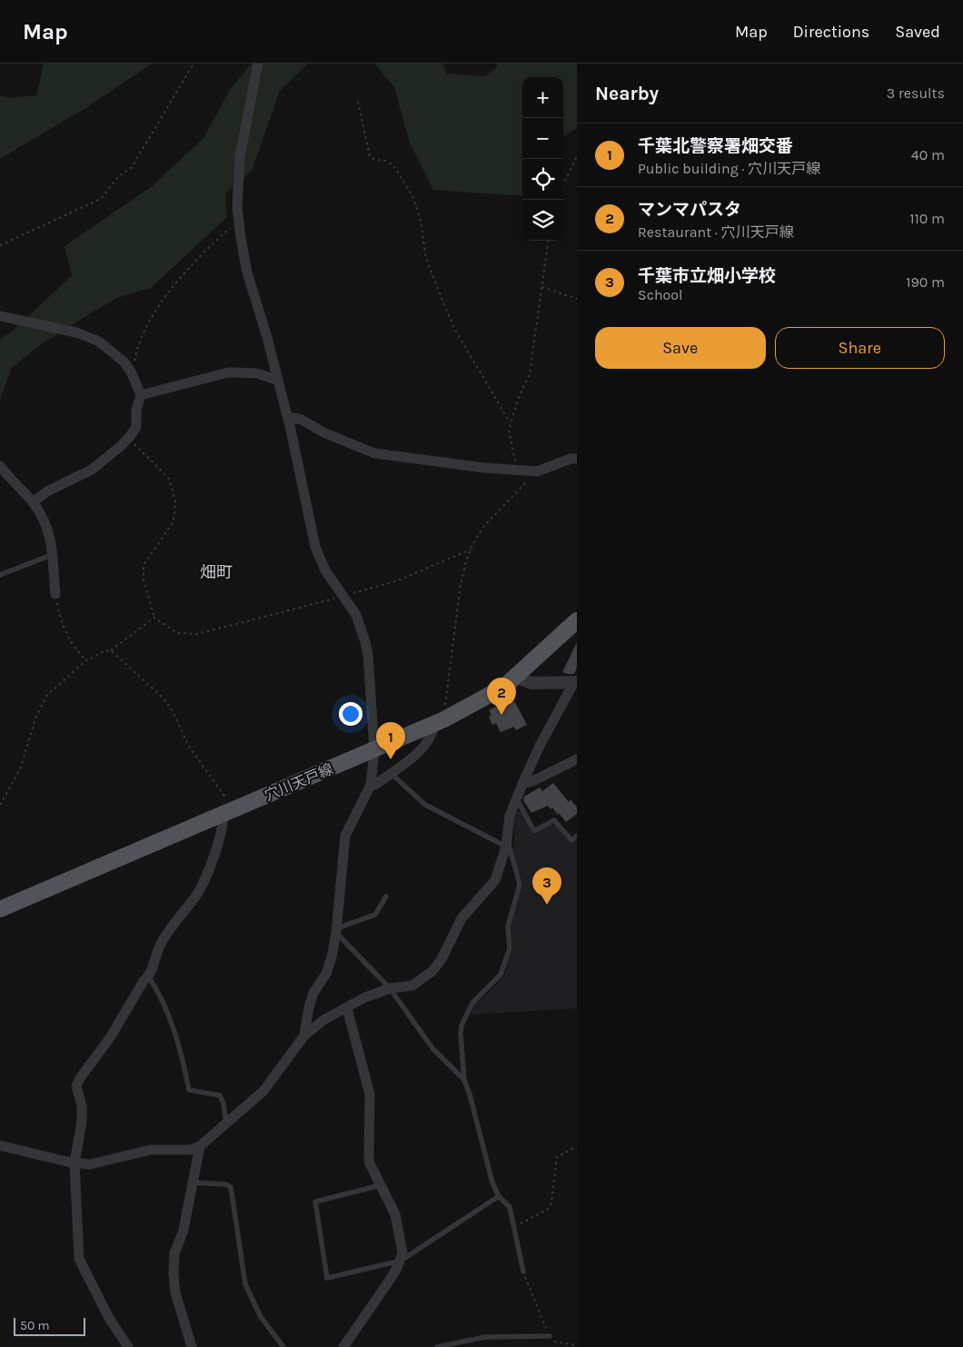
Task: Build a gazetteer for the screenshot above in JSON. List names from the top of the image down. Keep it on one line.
{"streets":{"main road":["穴川天戸線"]},"districts":["畑町"],"scale_bar":"50 m","page":{"header":"Map","nav":["Map","Directions","Saved"],"heading":["Nearby","3 results"],"map_buttons":["+","−"],"list":[{"mark":"1","name":"千葉北警察署畑交番","note":"Public building · 穴川天戸線","value":"40 m"},{"mark":"2","name":"マンマパスタ","note":"Restaurant · 穴川天戸線","value":"110 m"},{"mark":"3","name":"千葉市立畑小学校","note":"School","value":"190 m"}],"buttons":["Save","Share"],"pins":["2","1","3"],"scale":"50 m"}}
